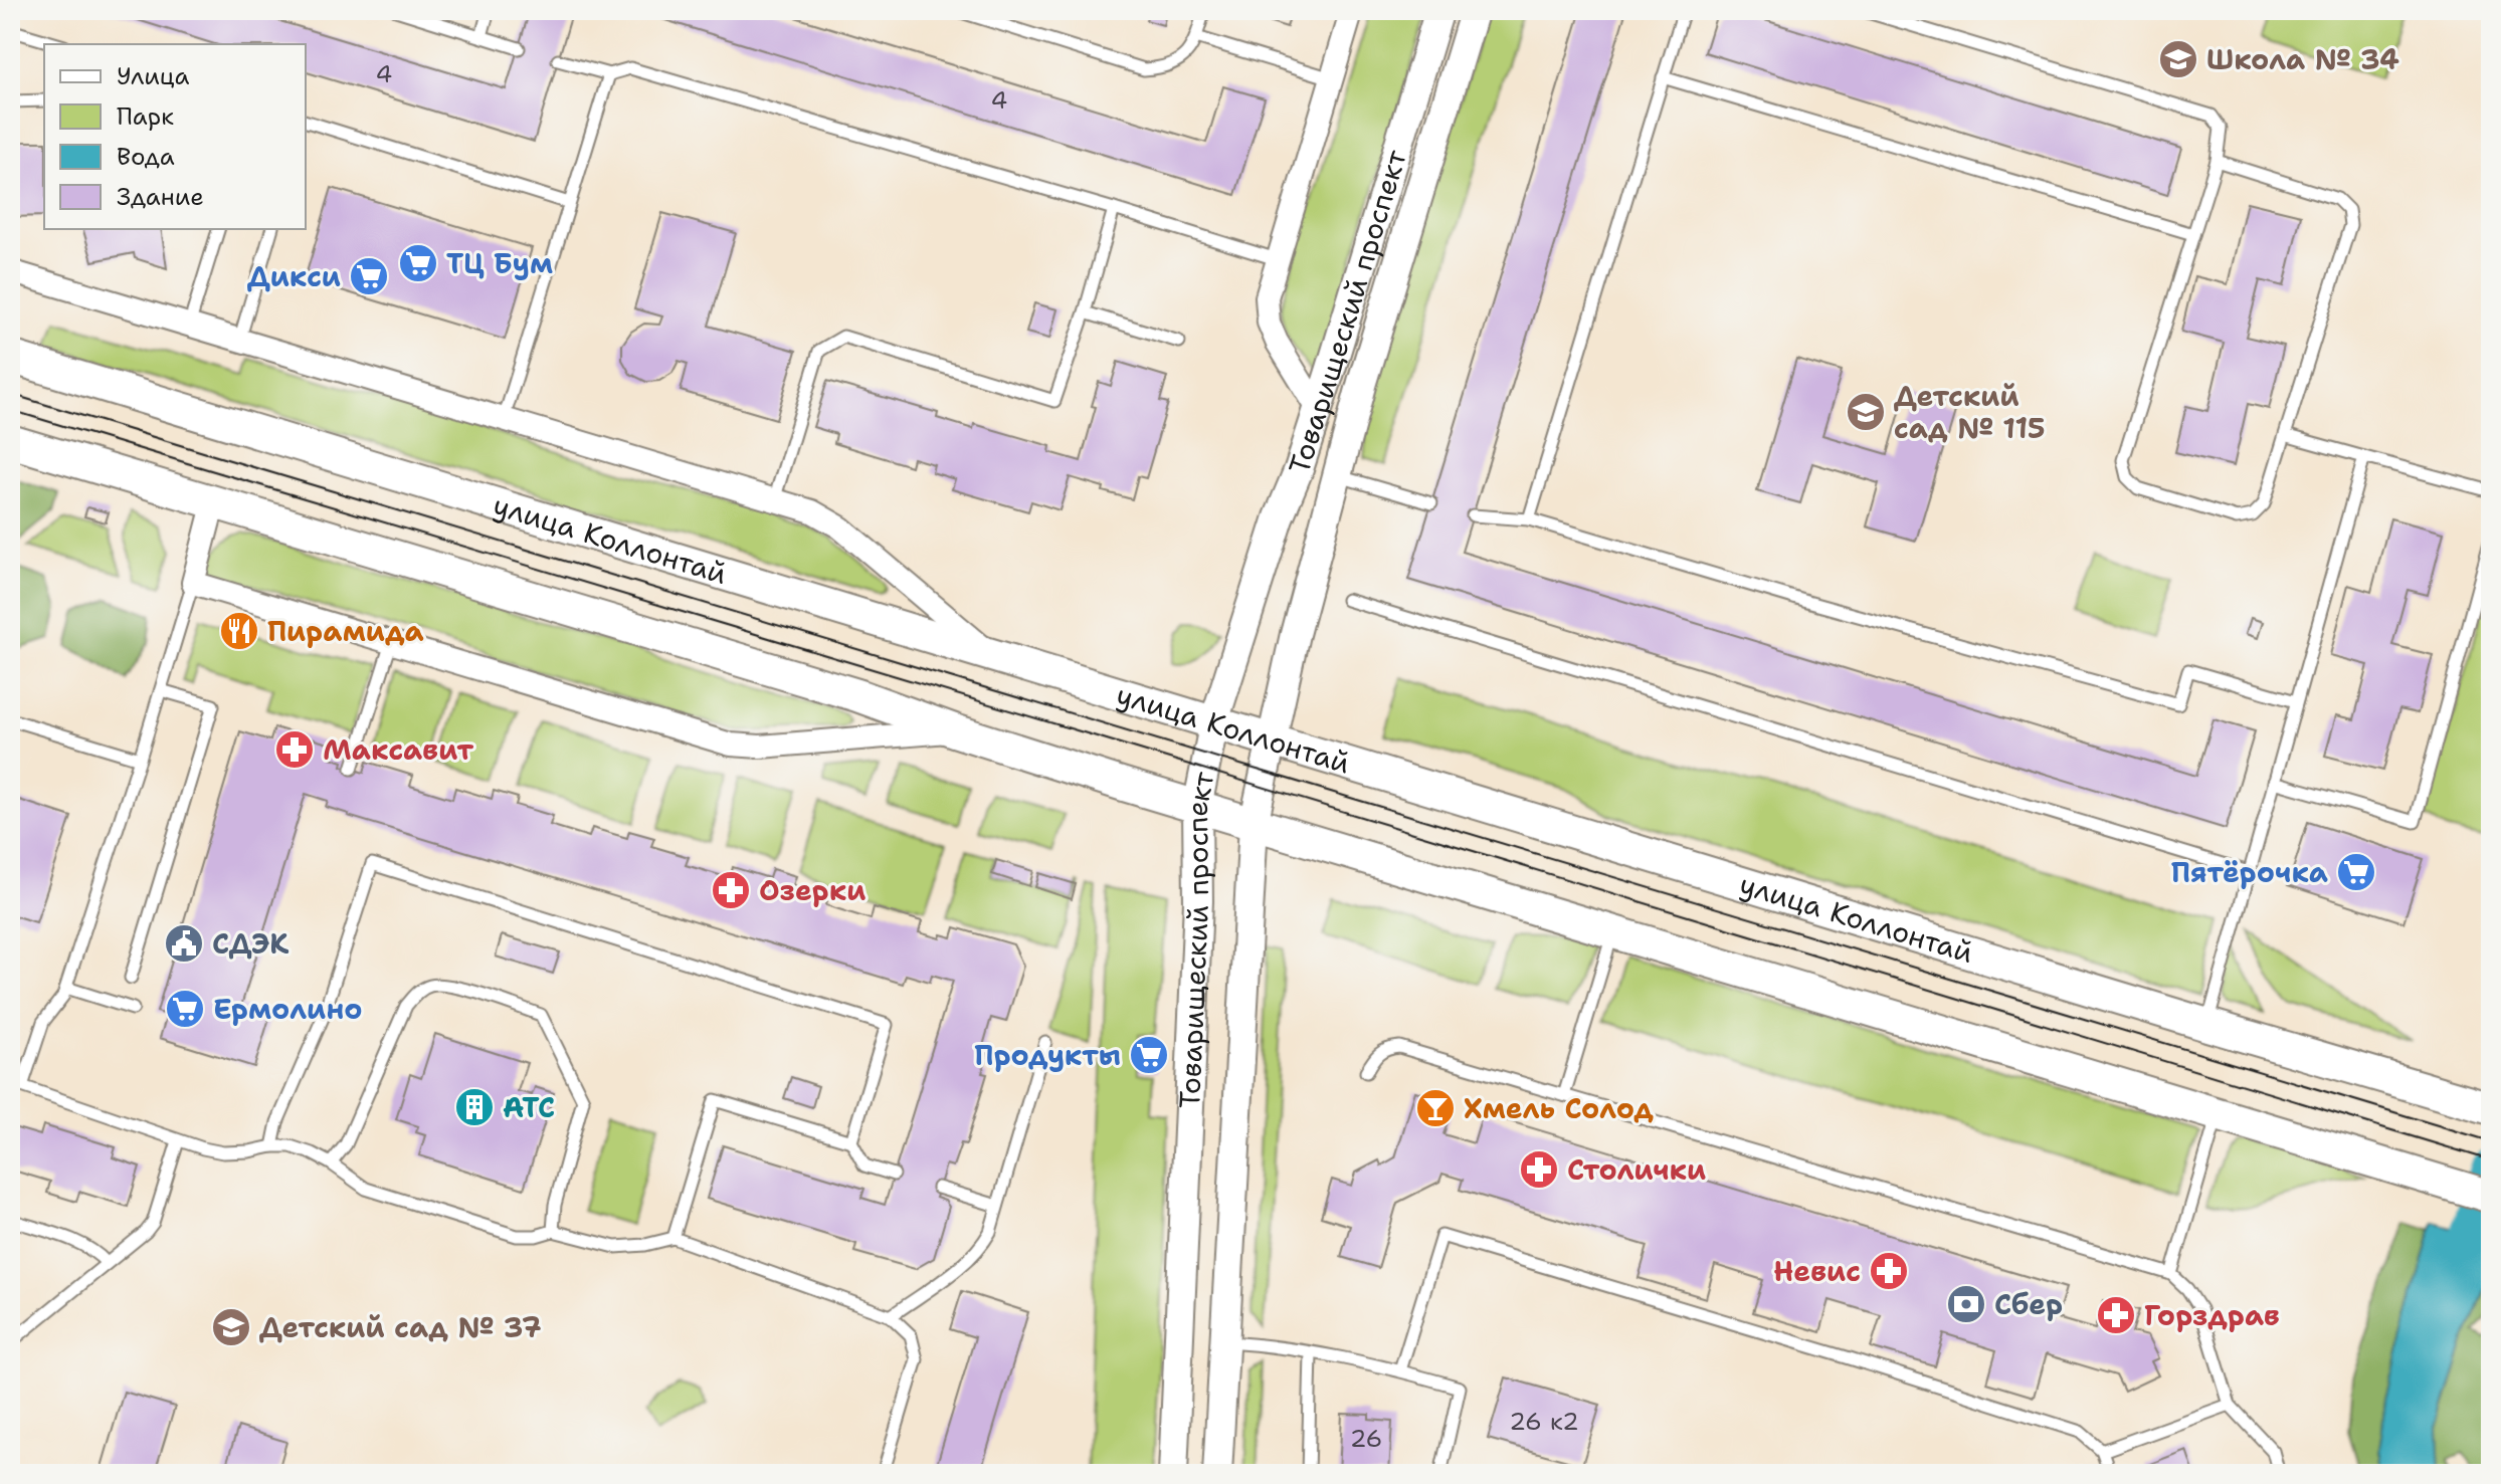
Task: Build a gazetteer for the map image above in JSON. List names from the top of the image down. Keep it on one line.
{"streets":{"main road":["улица Коллонтай"],"street":["Товарищеский проспект"]},"crossings":[["Товарищеский проспект","улица Коллонтай"]],"places":{"school or university":["Школа № 34","Детский сад № 115","Детский сад № 37"],"supermarket":["ТЦ Бум","Дикси","Пятёрочка","Ермолино","Продукты"],"restaurant":["Пирамида"],"pharmacy":["Максавит","Озерки","Столички","Невис","Горздрав"],"public building":["СДЭК"],"building":["АТС"],"bar":["Хмель Солод"],"bank":["Сбер"]},"house_numbers":["4","4","26 к2","26"],"legend":["Улица","Парк","Вода","Здание"]}
